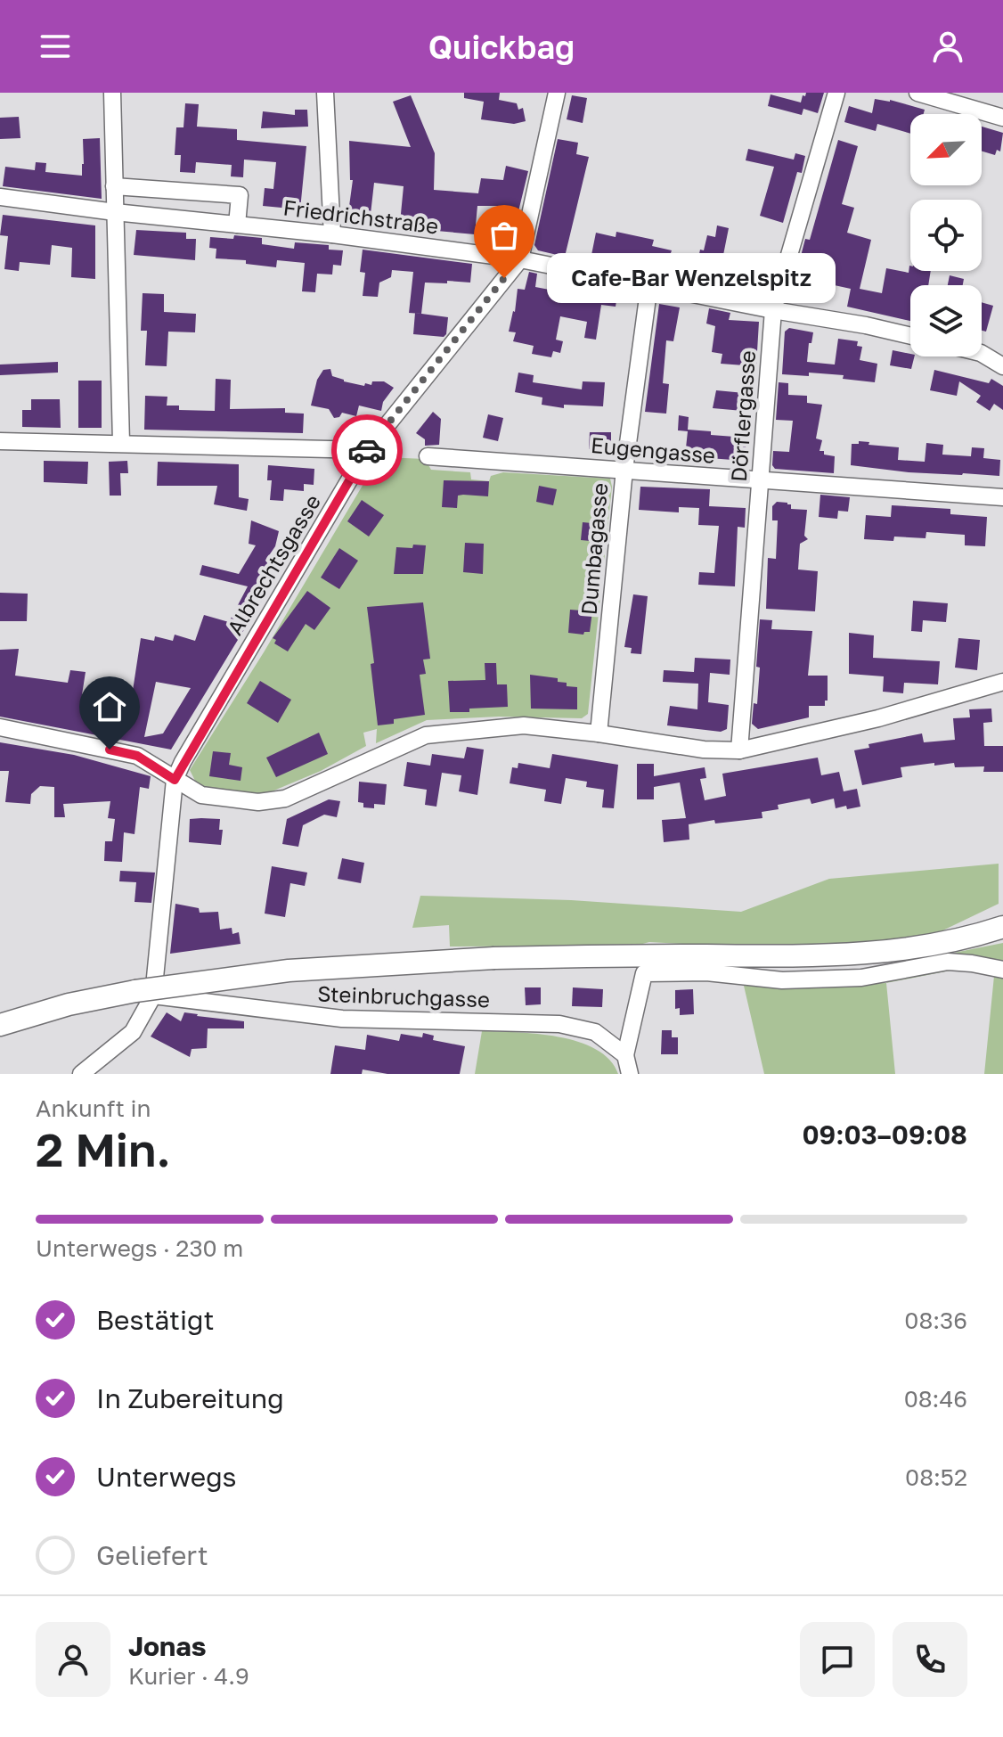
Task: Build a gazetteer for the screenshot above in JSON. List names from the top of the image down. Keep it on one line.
{"streets":{"street":["Friedrichstraße","Dörflergasse","Eugengasse","Dumbagasse","Albrechtsgasse","Steinbruchgasse"]},"crossings":[["Friedrichstraße","Dörflergasse"],["Friedrichstraße","Dumbagasse"],["Friedrichstraße","Albrechtsgasse"],["Dörflergasse","Eugengasse"],["Eugengasse","Dumbagasse"],["Albrechtsgasse","Steinbruchgasse"]],"places":["Cafe-Bar Wenzelspitz"],"north":"bottom left","page":{"header":"Quickbag","bubble":"Cafe-Bar Wenzelspitz","heading":["2 Min.","Ankunft in","09:03–09:08"],"panel":["Jonas","Kurier · 4.9"],"bar":"Unterwegs · 230 m","list":[["Bestätigt","08:36"],["In Zubereitung","08:46"],["Unterwegs","08:52"],"Geliefert"]}}
